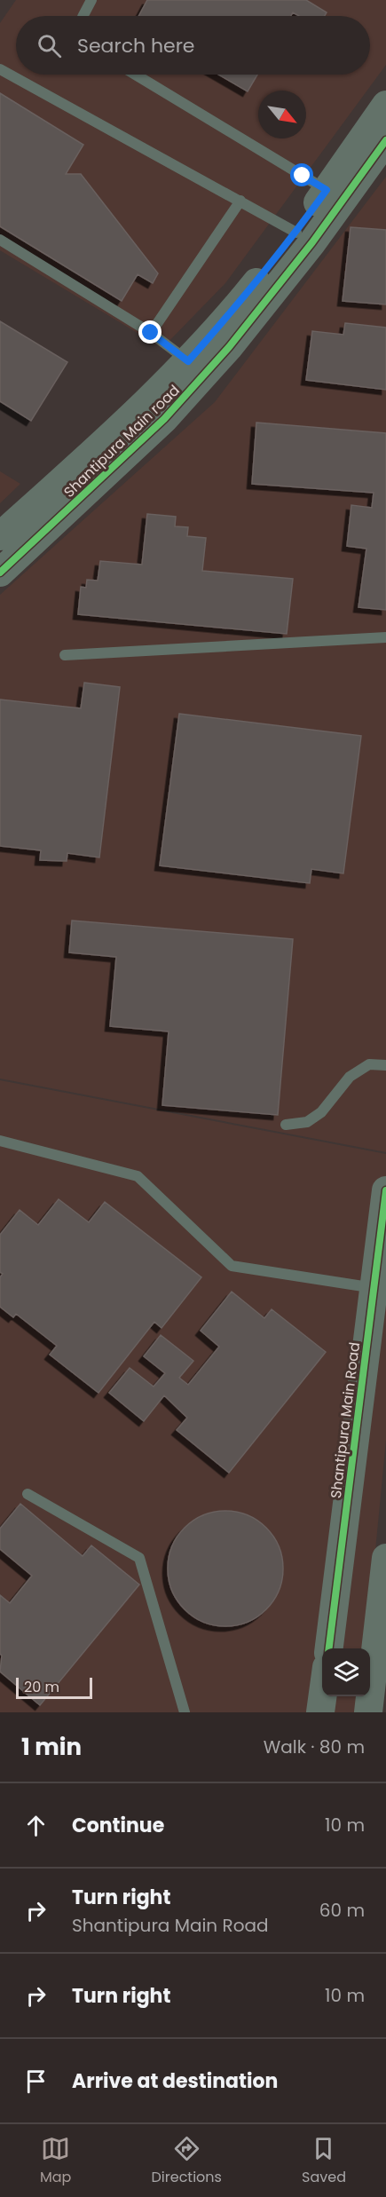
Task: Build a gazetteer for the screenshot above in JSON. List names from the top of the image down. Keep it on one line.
{"streets":{"street":["Shantipura Main road","Shantipura Main Road"]},"scale_bar":"20 m","north":"bottom right","page":{"search":"Search here","scale":"20 m","heading":["1 min","Walk · 80 m"],"list":[["Continue","10 m"],["Turn right","Shantipura Main Road","60 m"],["Turn right","10 m"],"Arrive at destination"],"nav":["Map","Directions","Saved"]}}
